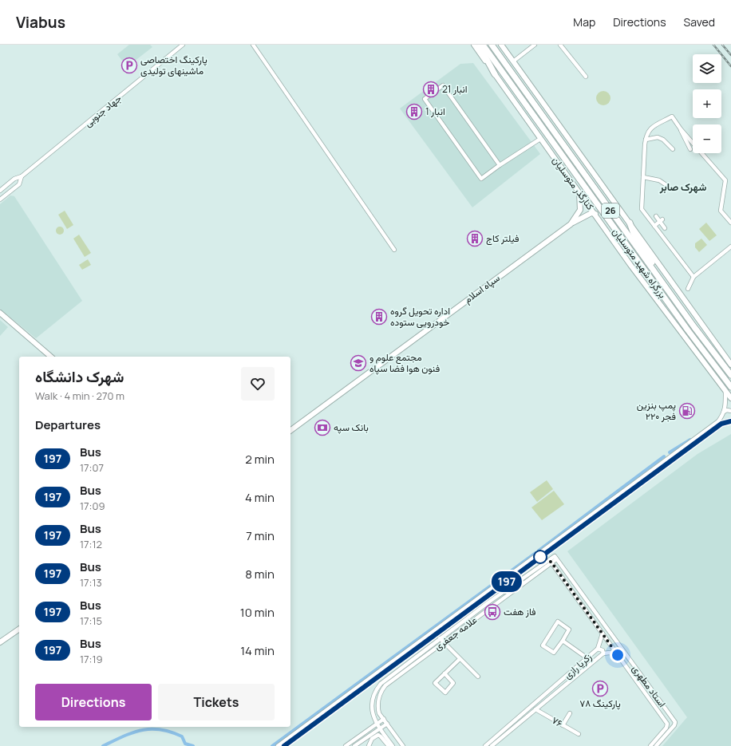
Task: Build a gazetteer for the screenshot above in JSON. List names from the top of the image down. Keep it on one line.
{"streets":{"highway":["26","بزرگراه شهید متوسلیان"],"main road":["کنارگذر متوسلیان","سپاه اسلام"],"street":["جهاد جنوبی","علامه جعفری","زکریا رازی","استاد مطهری","۷۶"]},"crossings":[["کنارگذر متوسلیان","سپاه اسلام"],["علامه جعفری","استاد مطهری"],["زکریا رازی","۷۶"]],"districts":["شهرک صابر"],"places":{"parking":["پارکینگ اختصاصی ماشینهای تولیدی","پارکینگ ۷۸"],"building":["انبار 21","انبار 1","فیلتر کاج","اداره تحویل گروه خودرویی ستوده"],"school or university":["مجتمع علوم و فنون هوا فضا سپاه"],"fuel station":["پمپ بنزین ۲۲۰ فجر"],"bank":["بانک سپه"],"bus stop":["فاز هفت"]},"lines":["bus line 197"],"page":{"header":"Viabus","nav":["Map","Directions","Saved"],"on_map":"197","map_buttons":["+","−"],"heading":[["شهرک دانشگاه","Walk · 4 min · 270 m"],"Departures"],"list":[{"mark":"197","name":"Bus","note":"17:07","value":"2 min"},{"mark":"197","name":"Bus","note":"17:09","value":"4 min"},{"mark":"197","name":"Bus","note":"17:12","value":"7 min"},{"mark":"197","name":"Bus","note":"17:13","value":"8 min"},{"mark":"197","name":"Bus","note":"17:15","value":"10 min"},{"mark":"197","name":"Bus","note":"17:19","value":"14 min"}],"buttons":["Directions","Tickets"]}}
